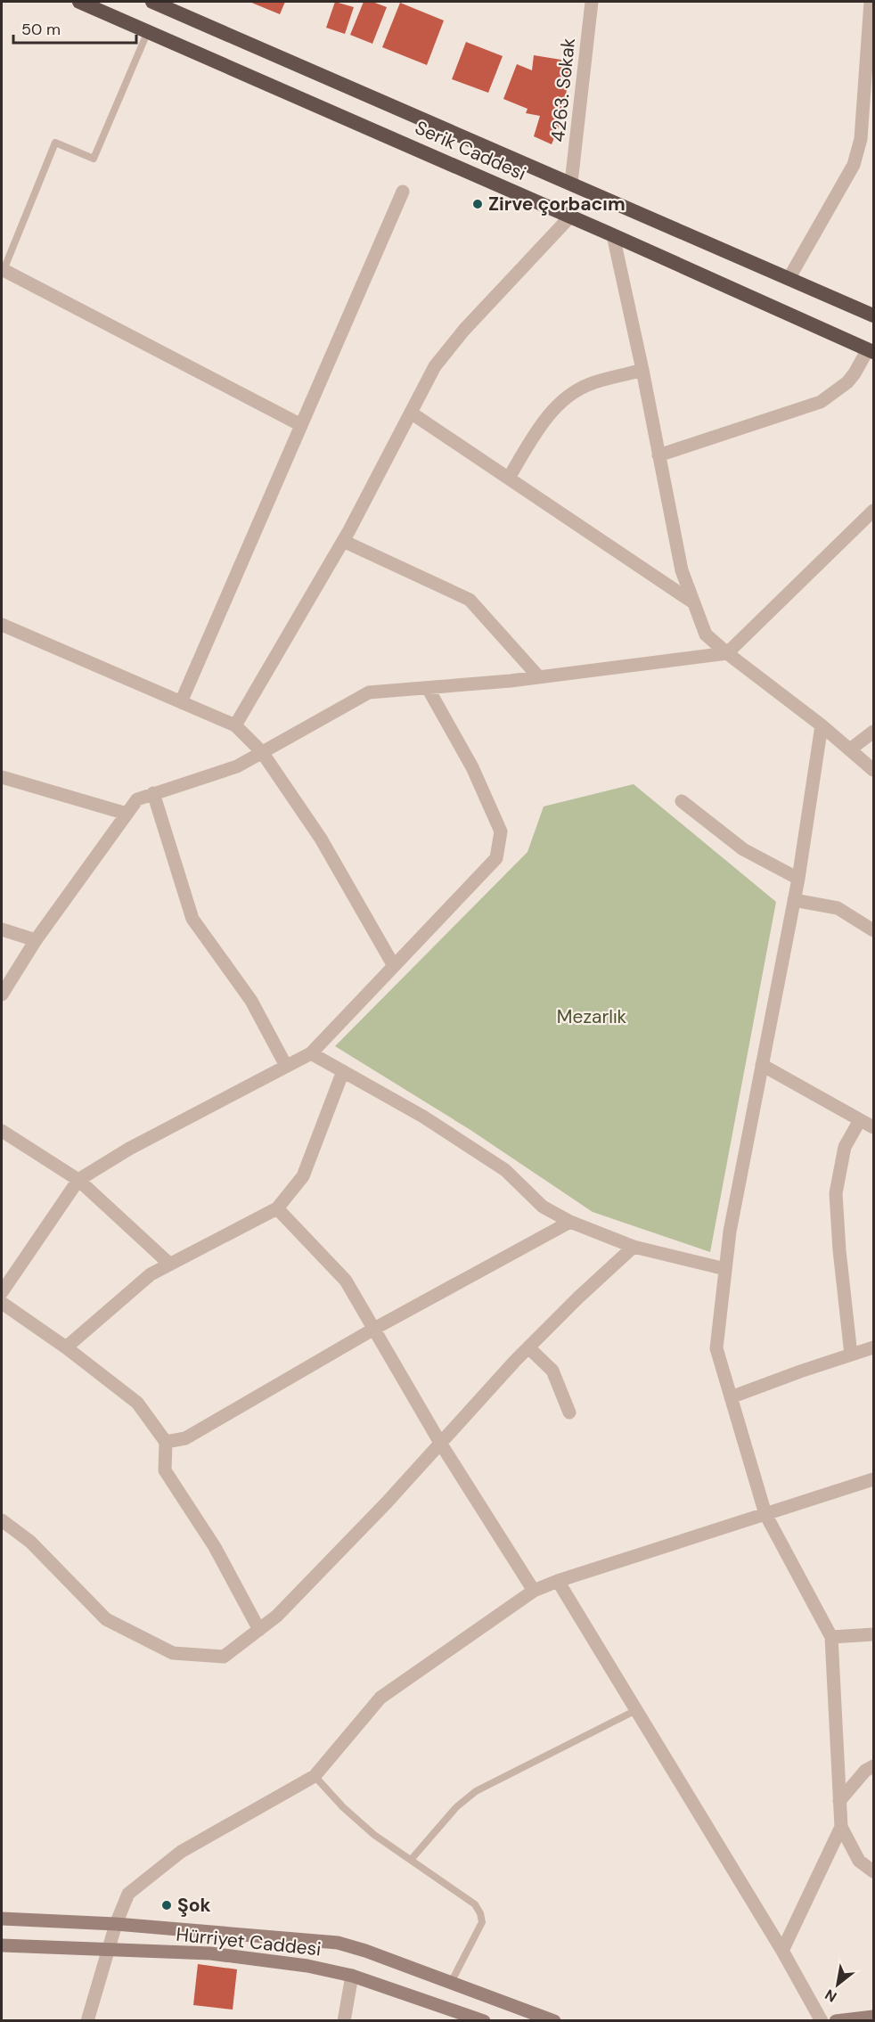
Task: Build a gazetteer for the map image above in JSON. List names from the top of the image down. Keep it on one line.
{"streets":{"highway":["Serik Caddesi"],"main road":["Hürriyet Caddesi"],"street":["4263. Sokak"]},"crossings":[["4263. Sokak","Serik Caddesi"]],"parks":["Mezarlık"],"places":["Zirve çorbacım","Şok"],"scale_bar":"50 m","north":"bottom left"}
